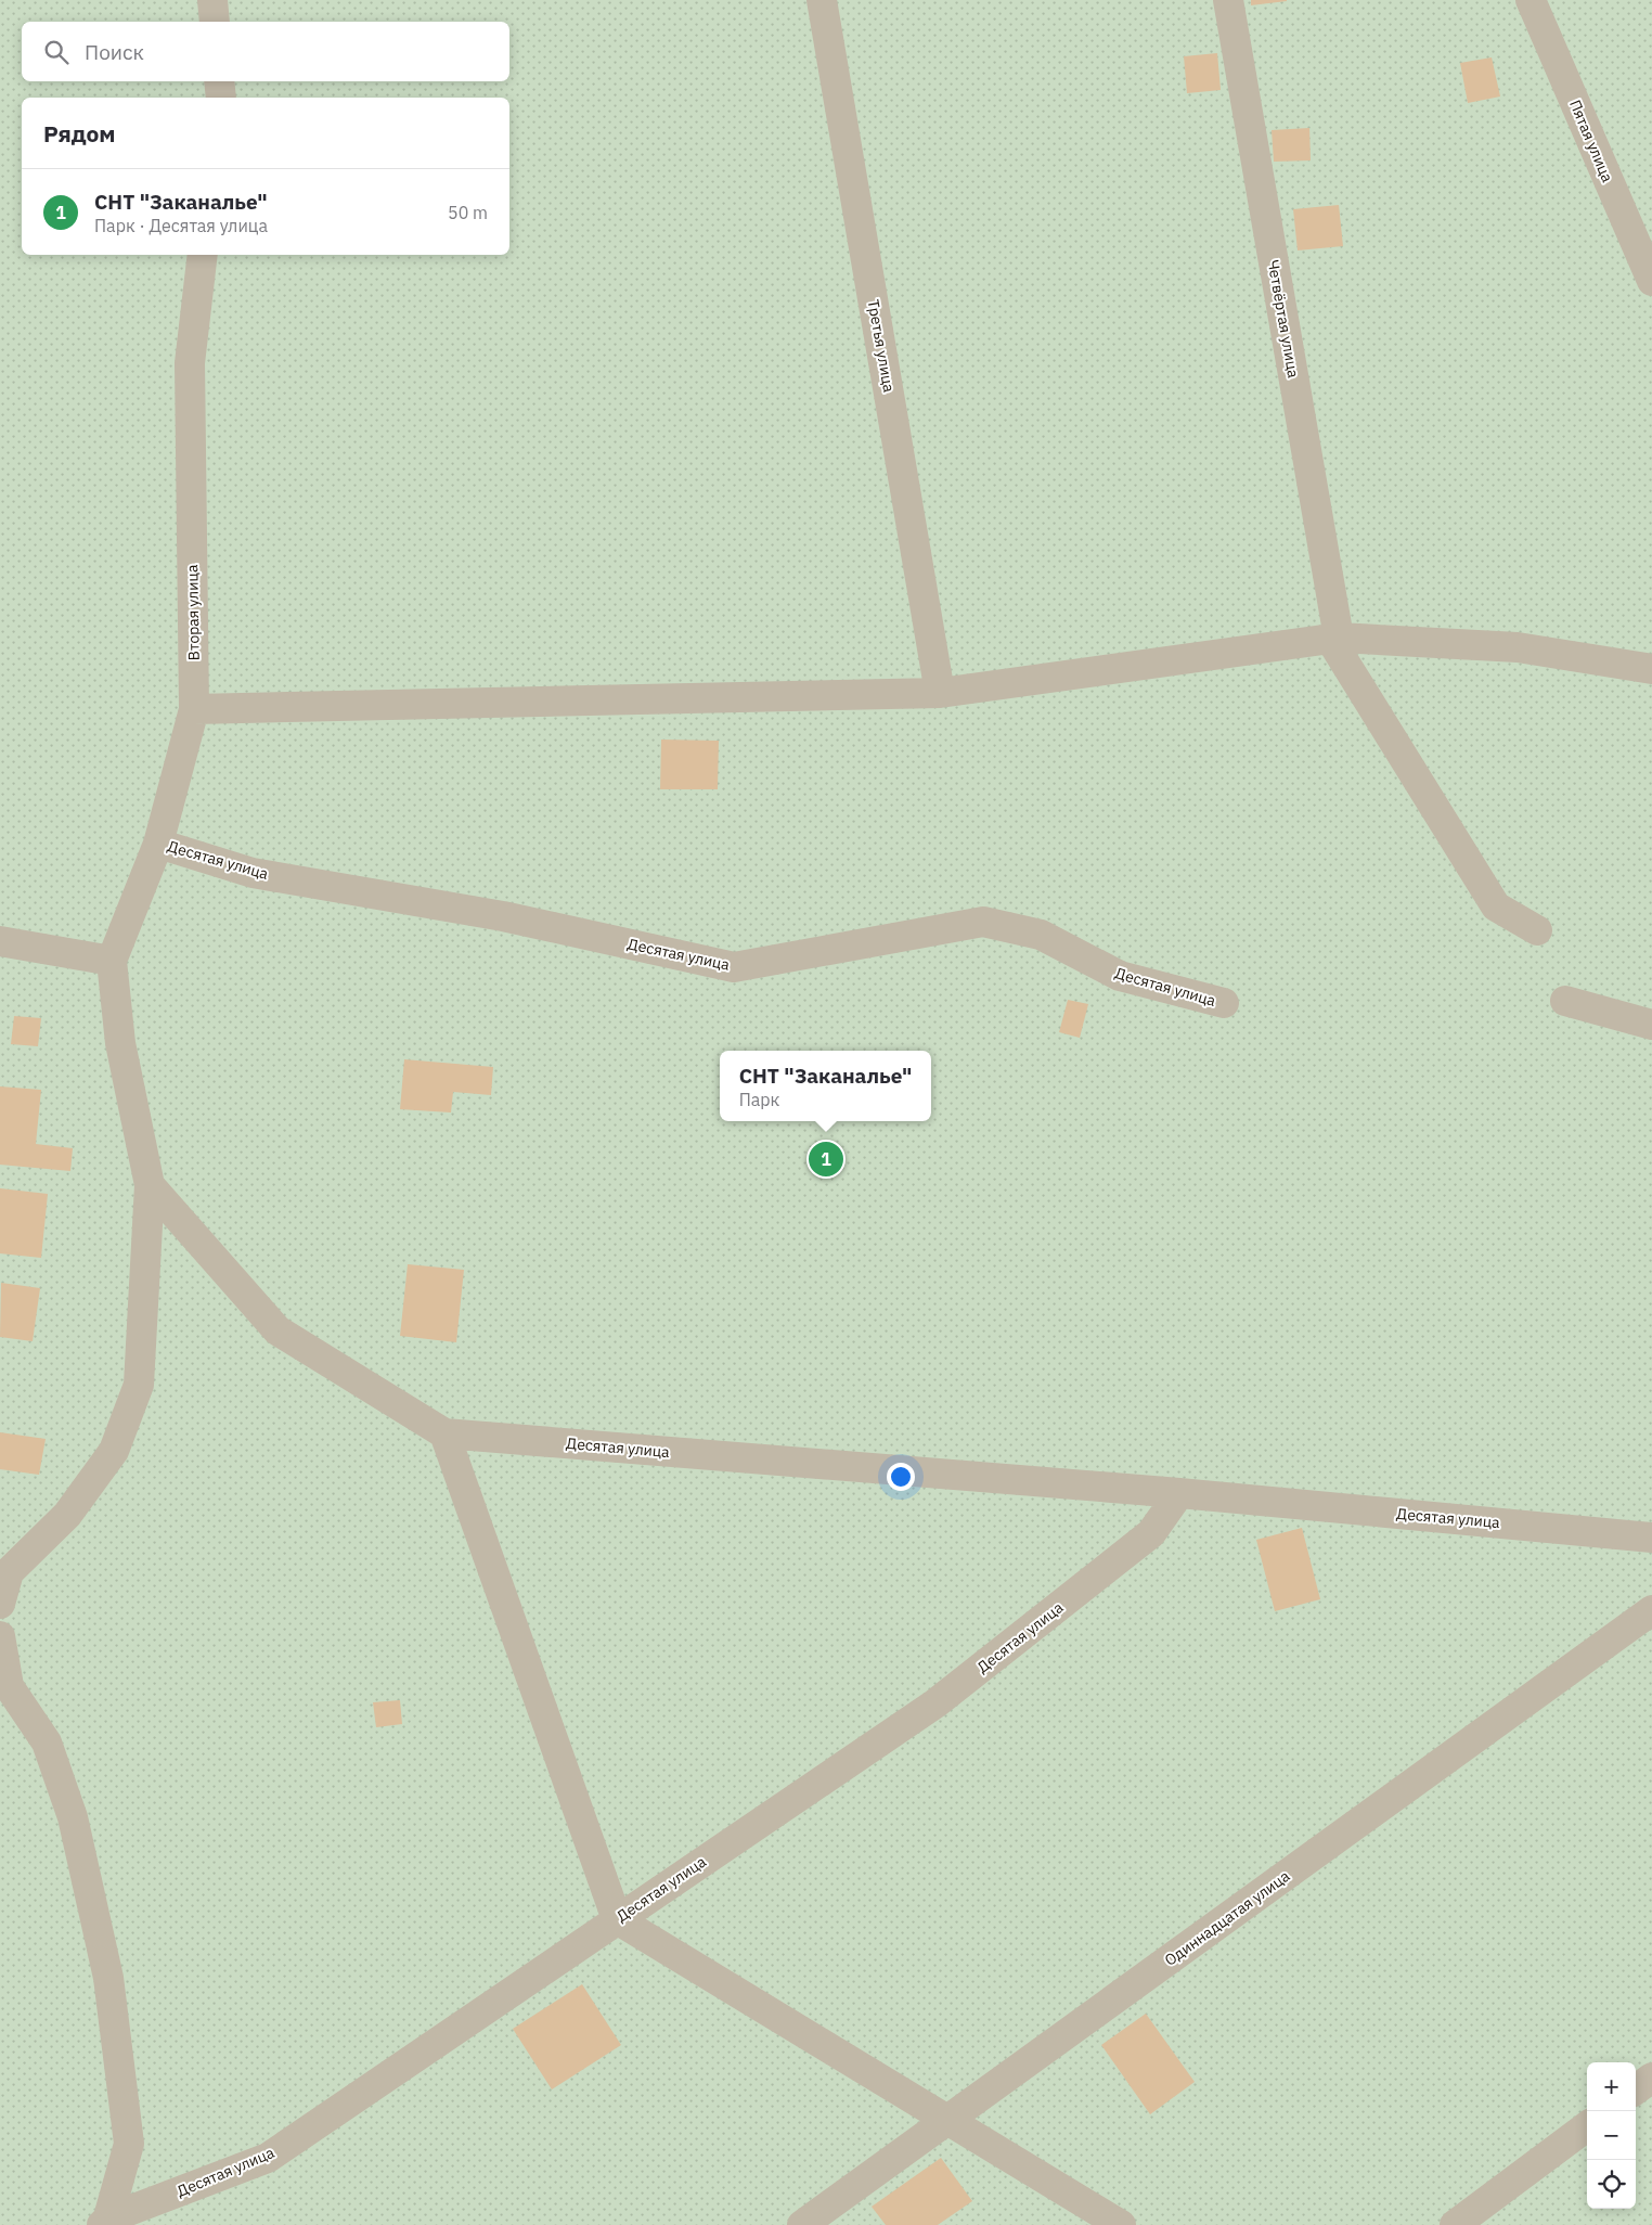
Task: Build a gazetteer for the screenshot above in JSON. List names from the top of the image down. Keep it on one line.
{"streets":{"street":["Пятая улица","Четвёртая улица","Третья улица","Вторая улица","Десятая улица","Одиннадцатая улица"]},"crossings":[["Вторая улица","Десятая улица"]],"page":{"search":"Поиск","heading":"Рядом","list":[{"mark":"1","name":"СНТ \"Заканалье\"","note":"Парк · Десятая улица","value":"50 m"}],"popup":["СНТ \"Заканалье\"","Парк"],"pins":"1","map_buttons":["+","−"]}}
